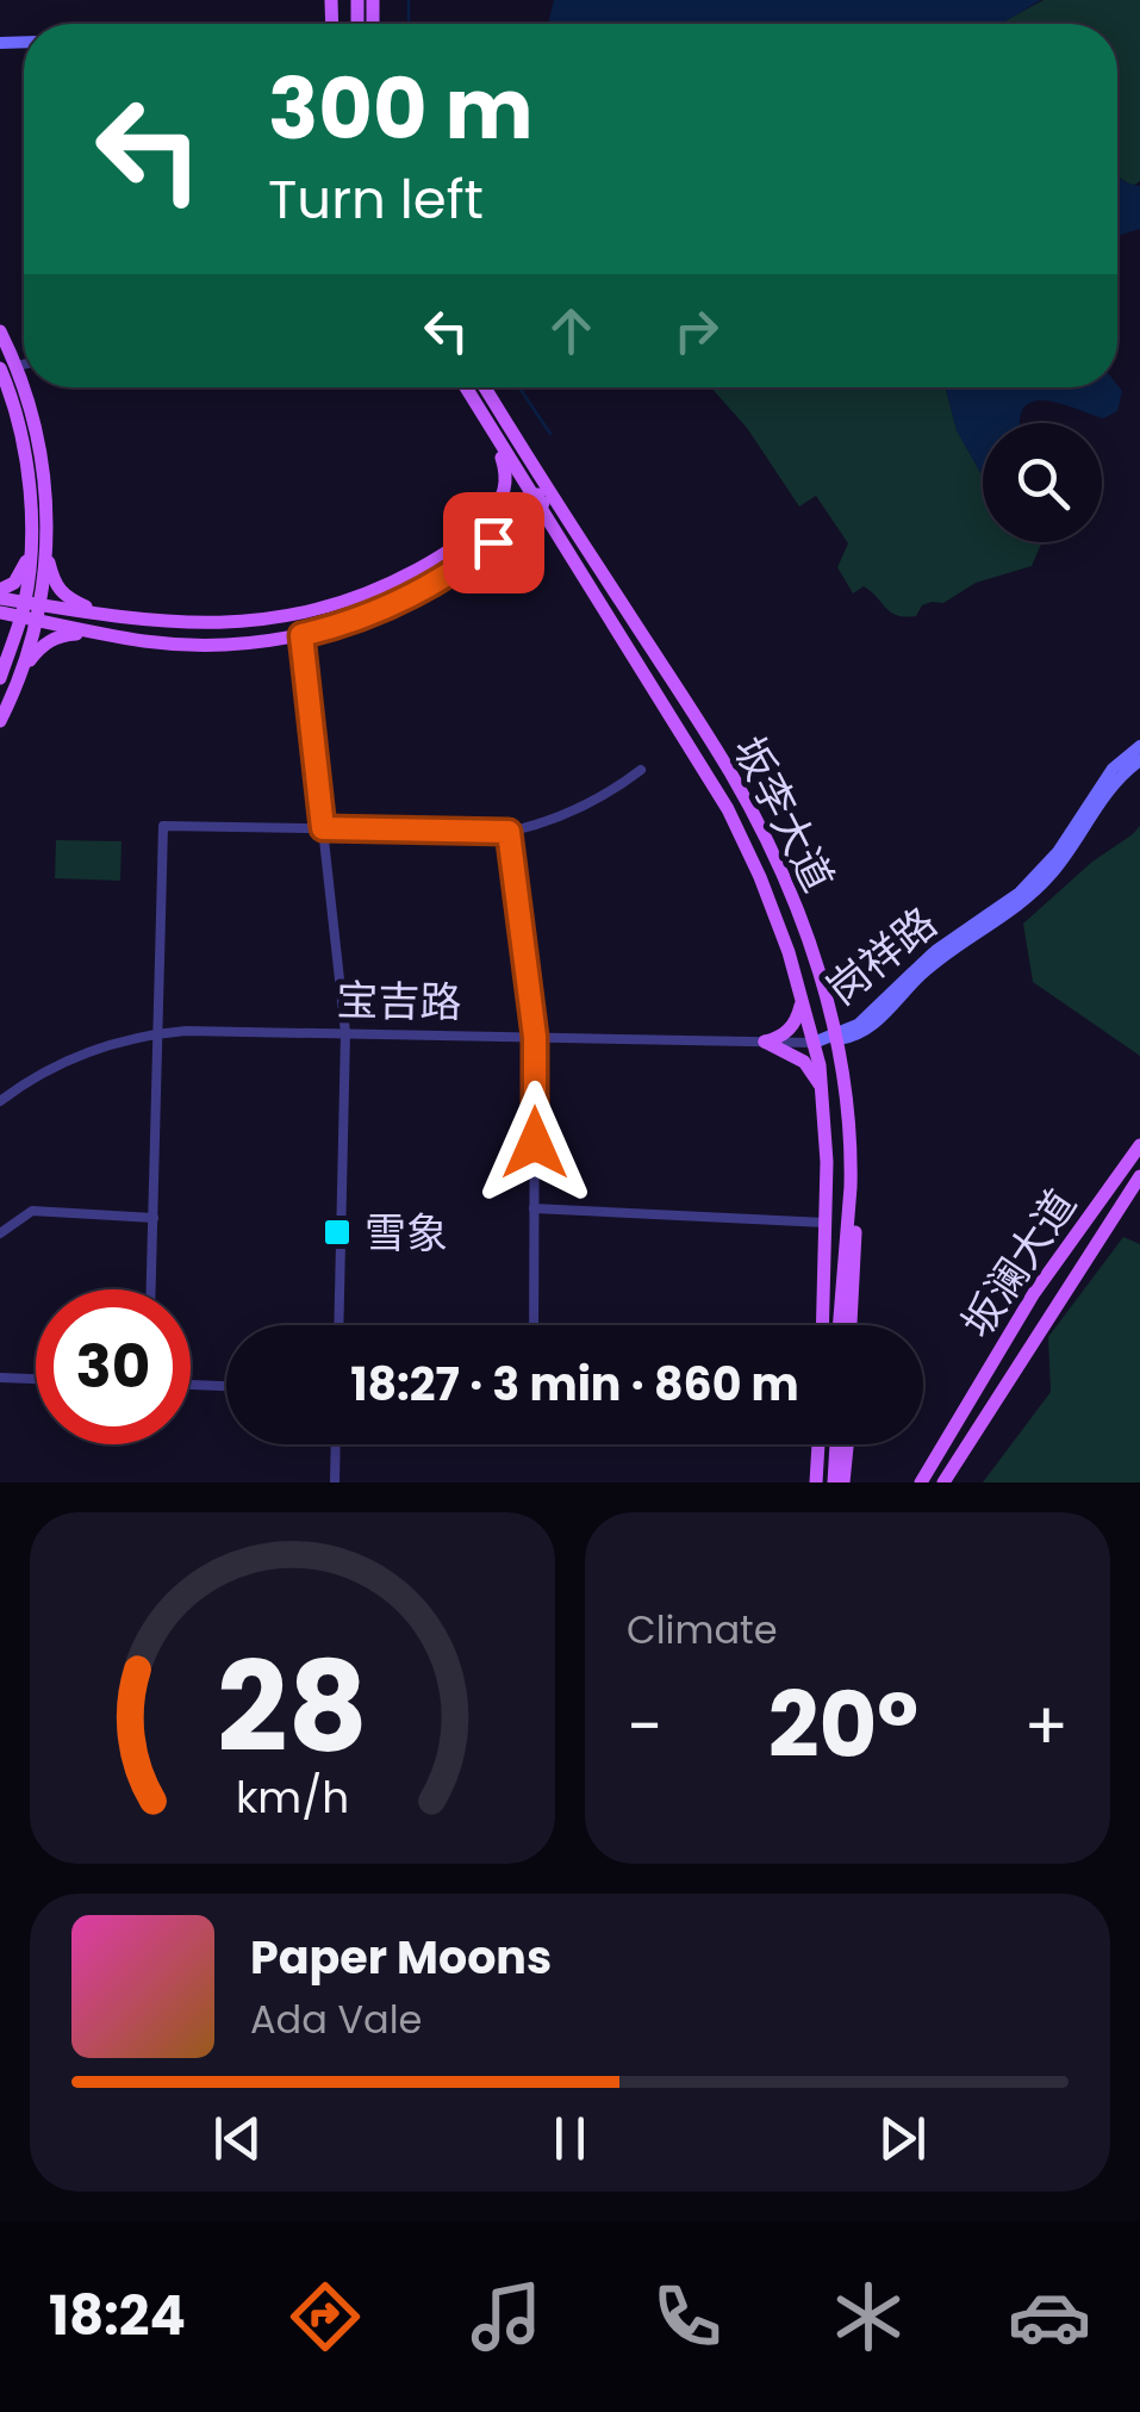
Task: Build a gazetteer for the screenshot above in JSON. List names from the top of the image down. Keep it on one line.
{"streets":{"main road":["坂李大道","坂澜大道"],"street":["岗祥路","宝吉路"]},"crossings":[["坂李大道","岗祥路"],["坂李大道","宝吉路"],["岗祥路","宝吉路"]],"places":{"transit":["雪象"]},"page":{"turn":["300 m","Turn left"],"limit":"30","trip":"18:27 · 3 min · 860 m","tile":"Climate","heat":["−","20°","+"],"song":["Paper Moons","Ada Vale"],"tabs":"18:24","gauge":["28","km/h"]}}
